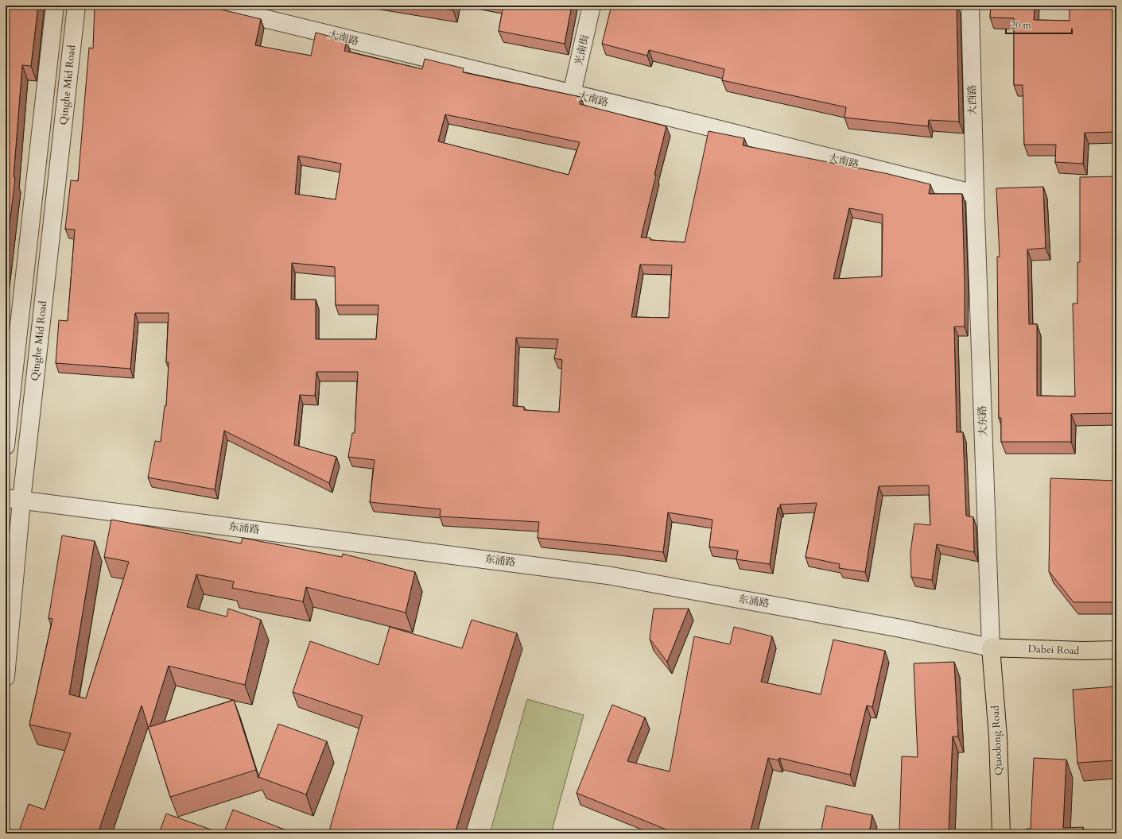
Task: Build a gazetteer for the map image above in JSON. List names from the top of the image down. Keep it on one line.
{"streets":{"main road":["Dabei Road","Qiaodong Road"],"street":["大南路","光南街","Qinghe Mid Road","大西路","大东路","东涌路"]},"crossings":[["大南路","光南街"],["大南路","大西路"],["大南路","大东路"],["Qinghe Mid Road","东涌路"],["大西路","大东路"],["大东路","东涌路"],["大东路","Dabei Road"],["大东路","Qiaodong Road"],["东涌路","Dabei Road"],["东涌路","Qiaodong Road"],["Dabei Road","Qiaodong Road"]],"scale_bar":"20 m"}
